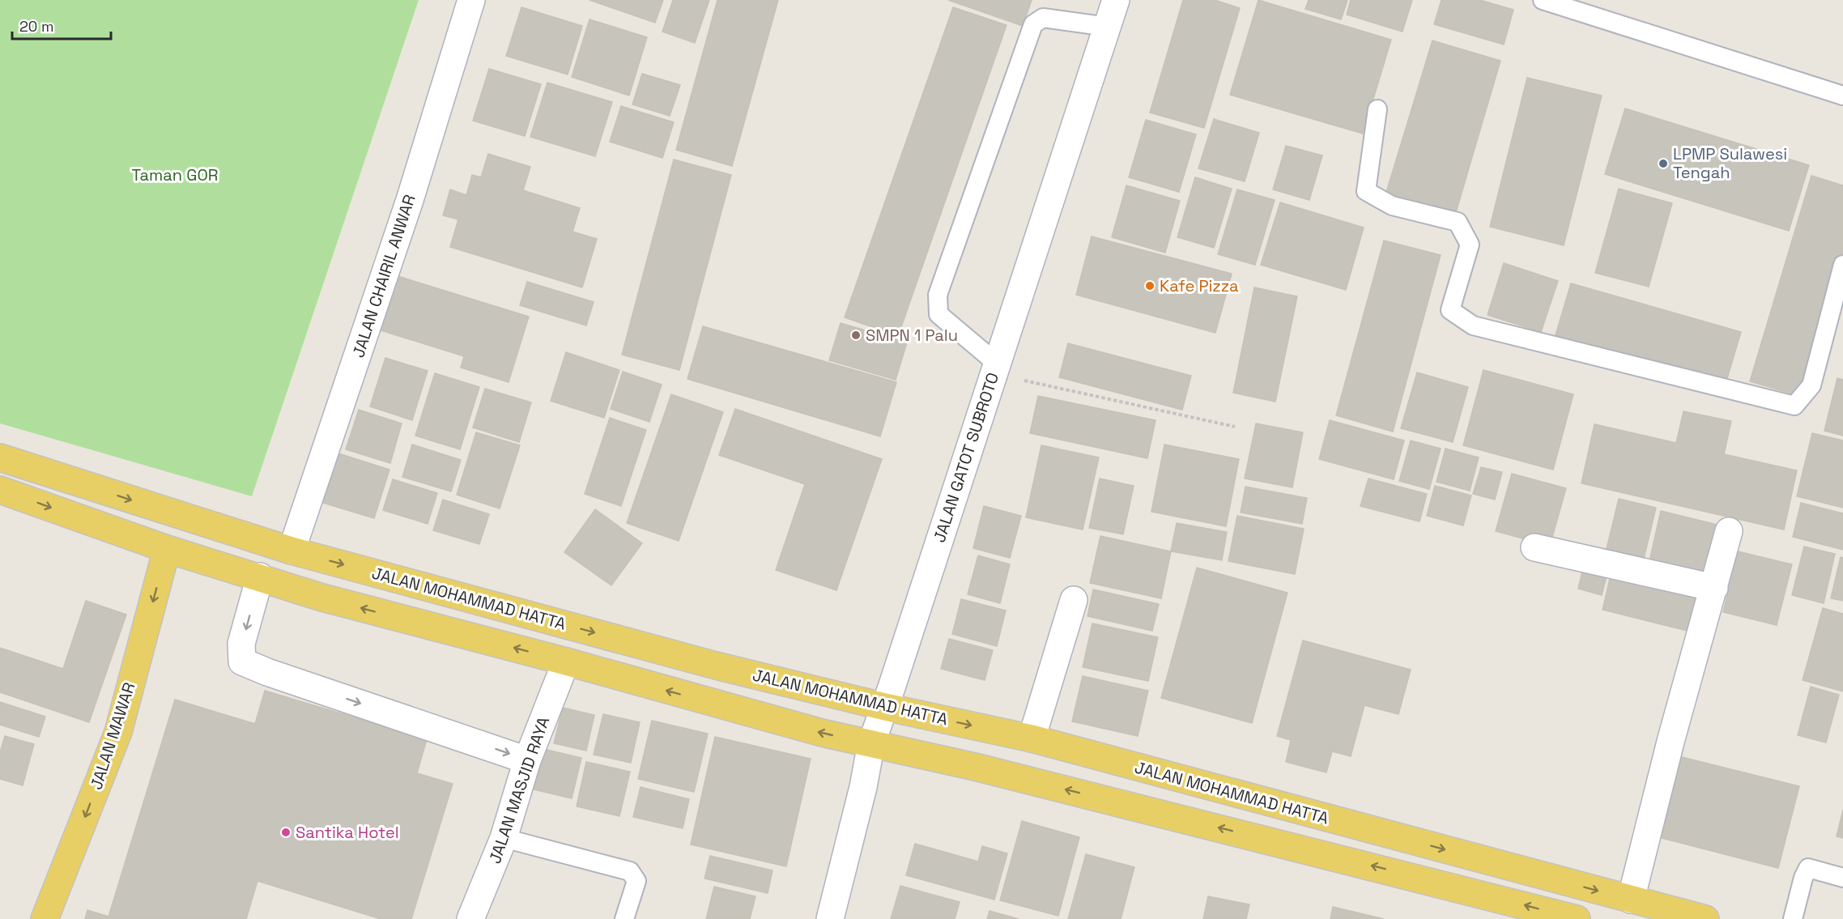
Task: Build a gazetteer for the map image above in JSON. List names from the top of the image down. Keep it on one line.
{"streets":{"main road":["JALAN MOHAMMAD HATTA","JALAN MAWAR"],"street":["JALAN CHAIRIL ANWAR","JALAN GATOT SUBROTO","JALAN MASJID RAYA"]},"crossings":[["JALAN CHAIRIL ANWAR","JALAN MOHAMMAD HATTA"],["JALAN GATOT SUBROTO","JALAN MOHAMMAD HATTA"]],"one_way":["JALAN MAWAR"],"parks":["Taman GOR"],"places":["LPMP Sulawesi Tengah","Kafe Pizza","SMPN 1 Palu","Santika Hotel"],"scale_bar":"20 m"}
